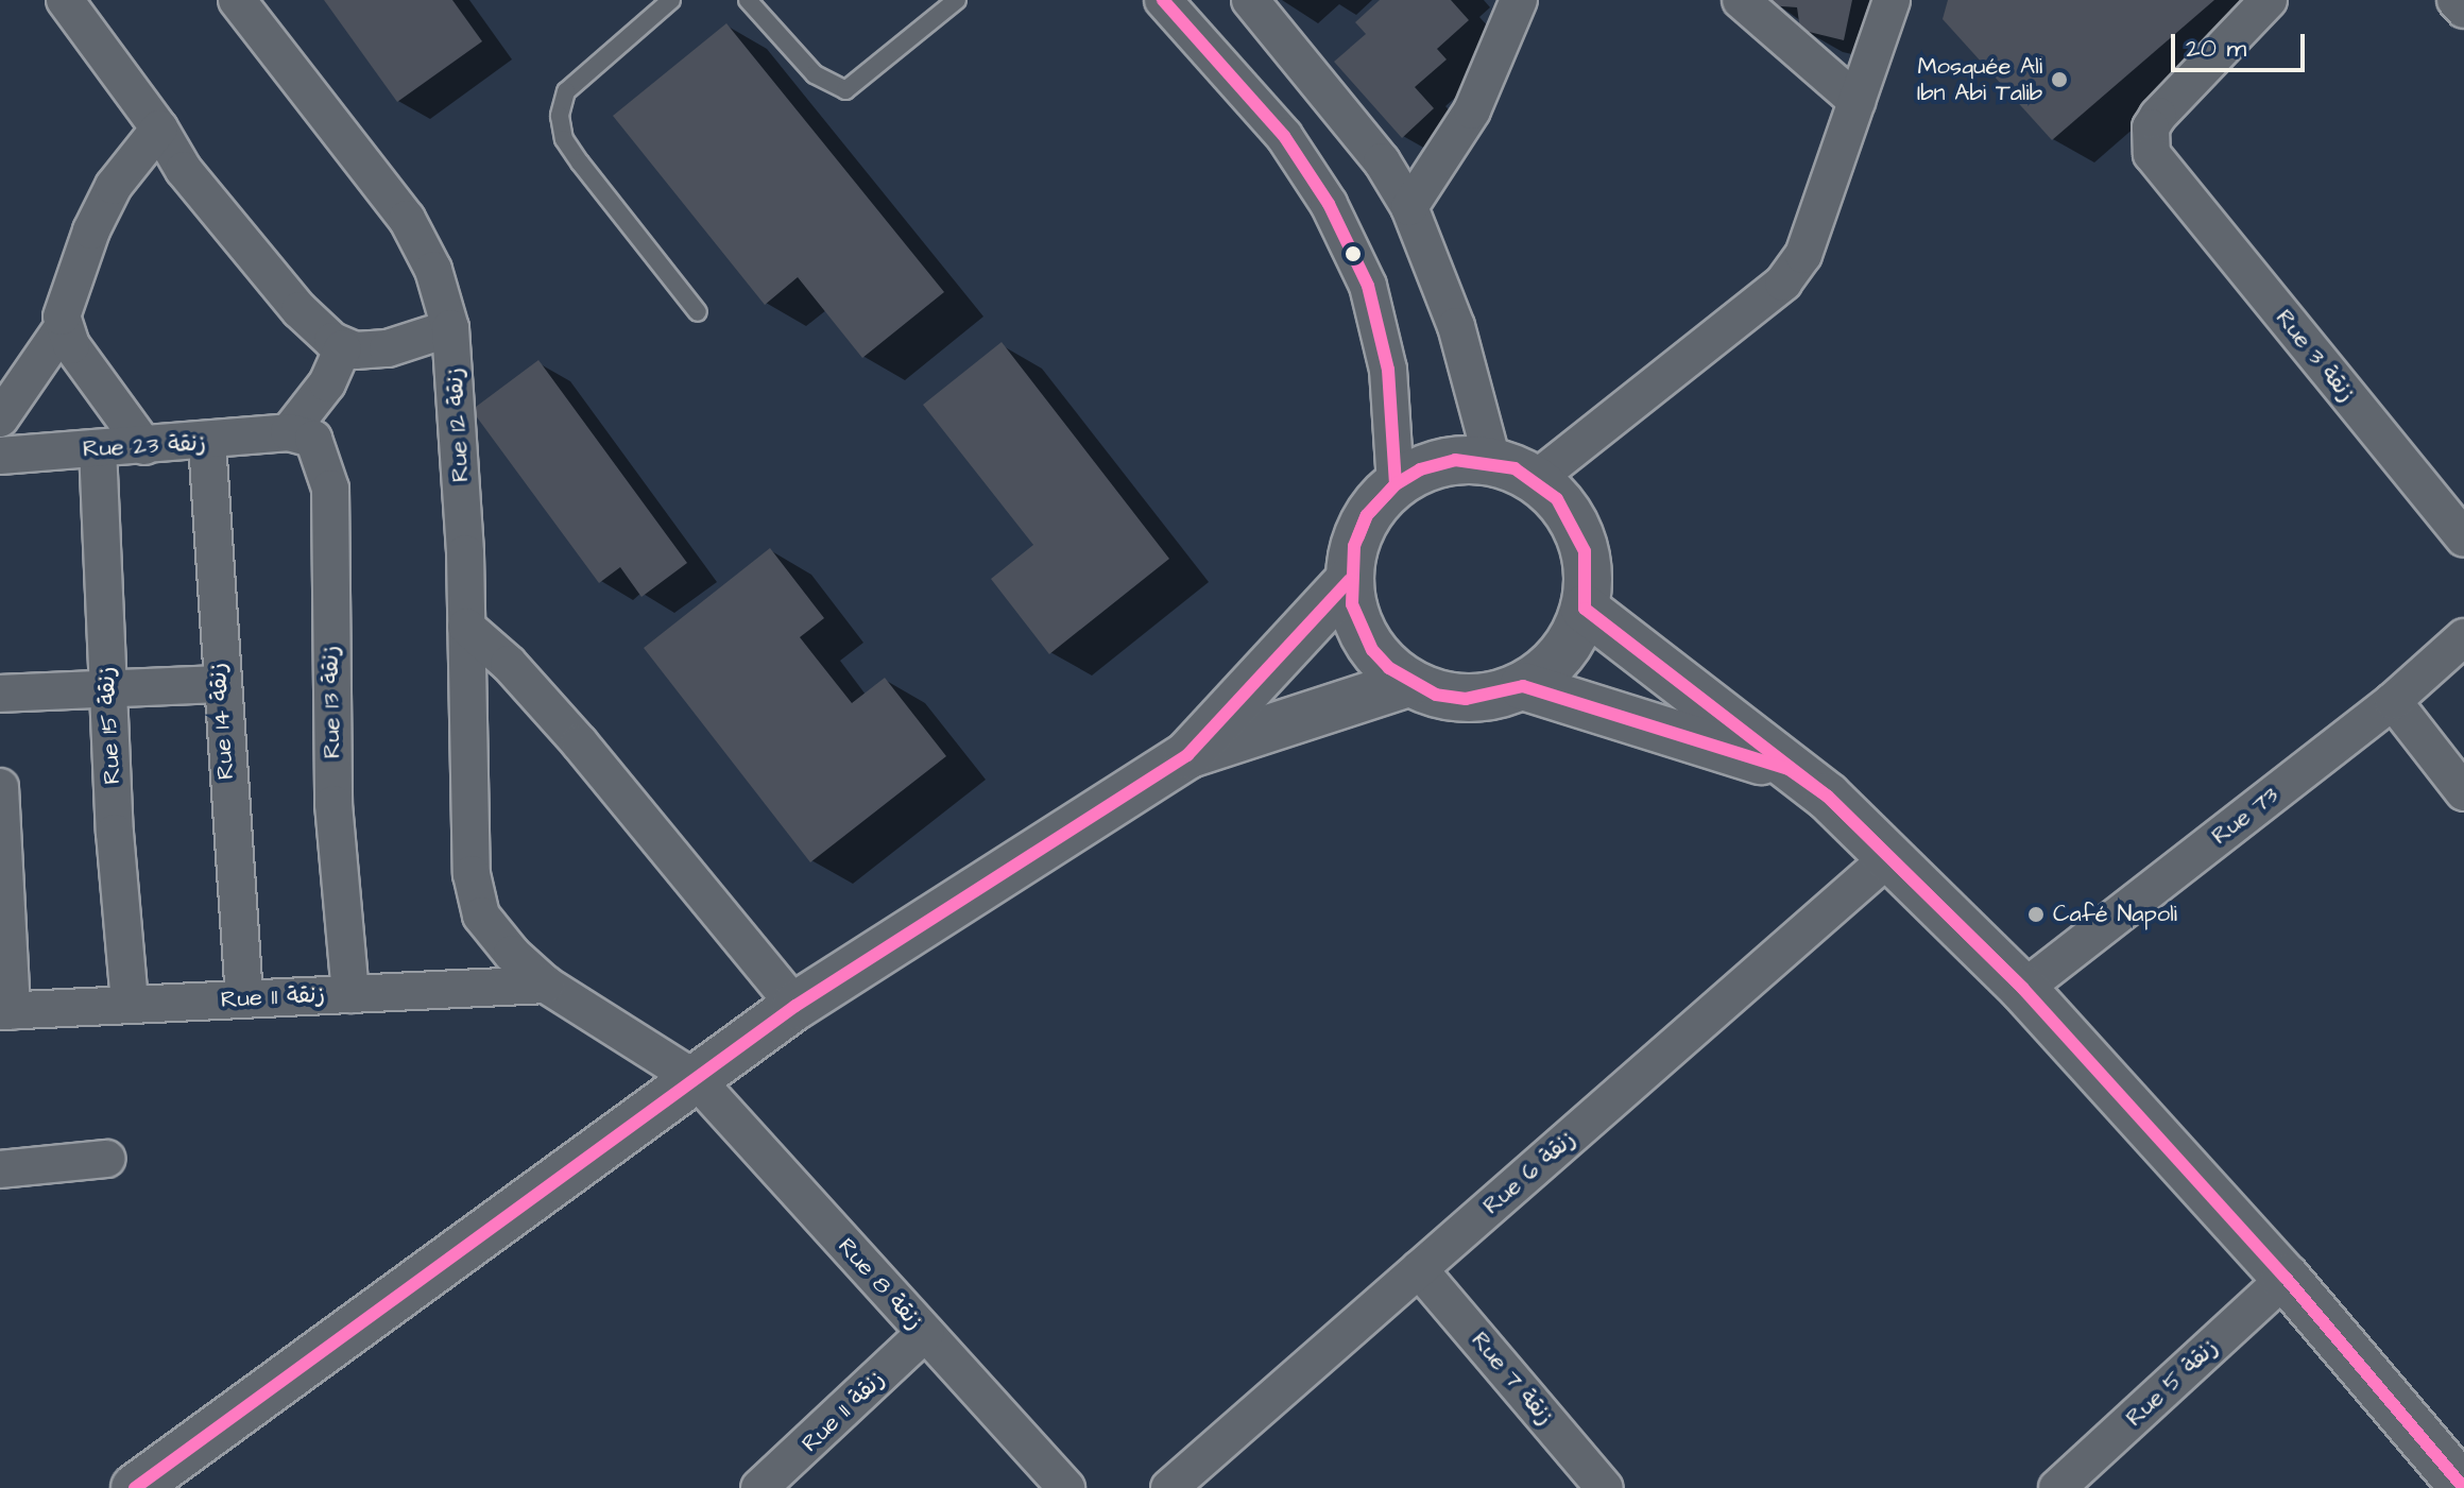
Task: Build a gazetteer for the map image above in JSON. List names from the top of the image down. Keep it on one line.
{"streets":{"street":["Rue 3 زنقة","Rue 12 زنقة","Rue 23 زنقة","Rue 13 زنقة","Rue 14 زنقة","Rue 15 زنقة","Rue 73","Rue 11 زنقة","Rue 6 زنقة","Rue 8 زنقة","Rue 7 زنقة","Rue 5 زنقة"]},"crossings":[["Rue 12 زنقة","Rue 8 زنقة"],["Rue 23 زنقة","Rue 13 زنقة"],["Rue 23 زنقة","Rue 14 زنقة"],["Rue 23 زنقة","Rue 15 زنقة"],["Rue 13 زنقة","Rue 11 زنقة"],["Rue 14 زنقة","Rue 11 زنقة"],["Rue 15 زنقة","Rue 11 زنقة"],["Rue 11 زنقة","Rue 8 زنقة"],["Rue 6 زنقة","Rue 7 زنقة"]],"places":["Mosquée Ali Ibn Abi Talib","Café Napoli"],"scale_bar":"20 m"}
